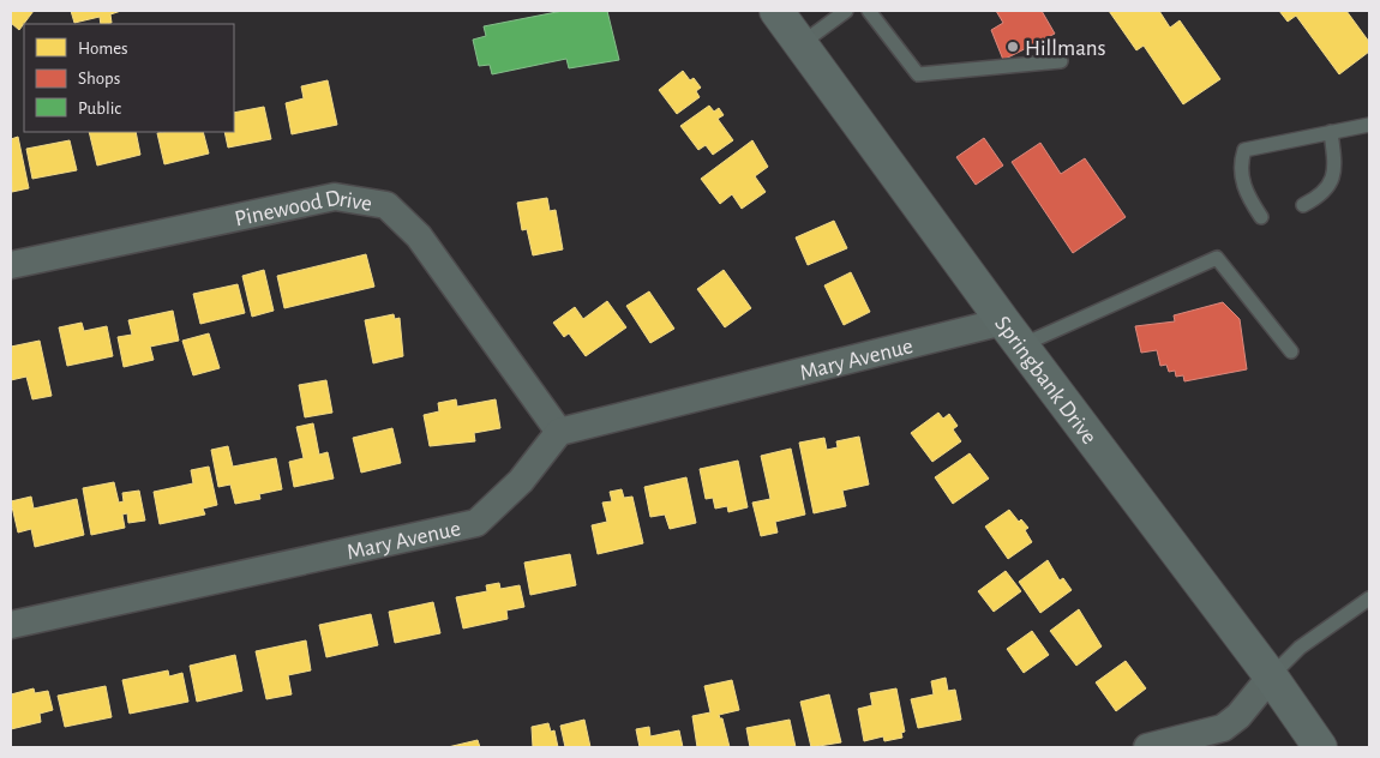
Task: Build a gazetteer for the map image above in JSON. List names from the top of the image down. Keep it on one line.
{"streets":{"main road":["Springbank Drive"],"street":["Pinewood Drive","Mary Avenue"]},"crossings":[["Pinewood Drive","Mary Avenue"],["Mary Avenue","Springbank Drive"]],"places":["Hillmans"],"legend":["Homes","Shops","Public"]}
